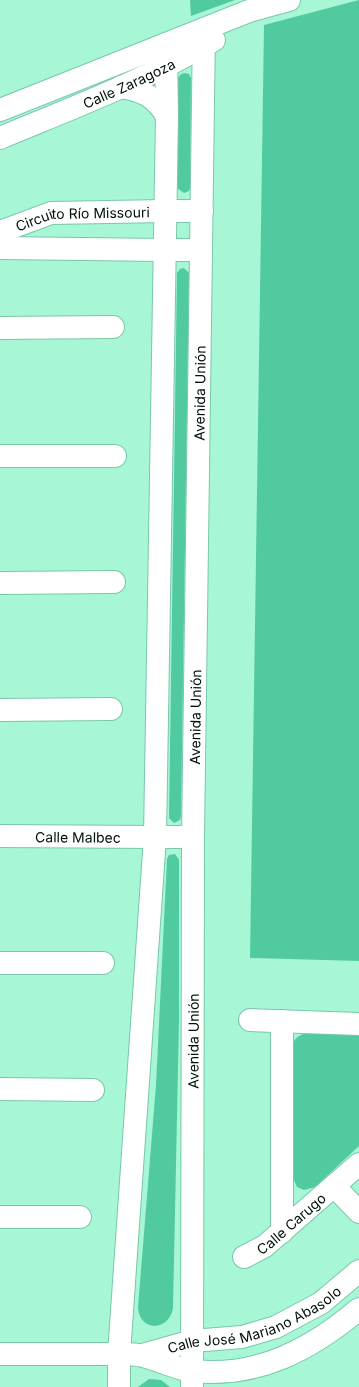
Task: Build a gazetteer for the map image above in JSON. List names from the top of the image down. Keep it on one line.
{"streets":{"street":["Calle Zaragoza","Circuito Río Missouri","Avenida Unión","Calle Malbec","Calle Carugo","Calle José Mariano Abasolo"]},"crossings":[["Calle Zaragoza","Avenida Unión"],["Circuito Río Missouri","Avenida Unión"],["Avenida Unión","Calle Malbec"],["Avenida Unión","Calle José Mariano Abasolo"]]}
